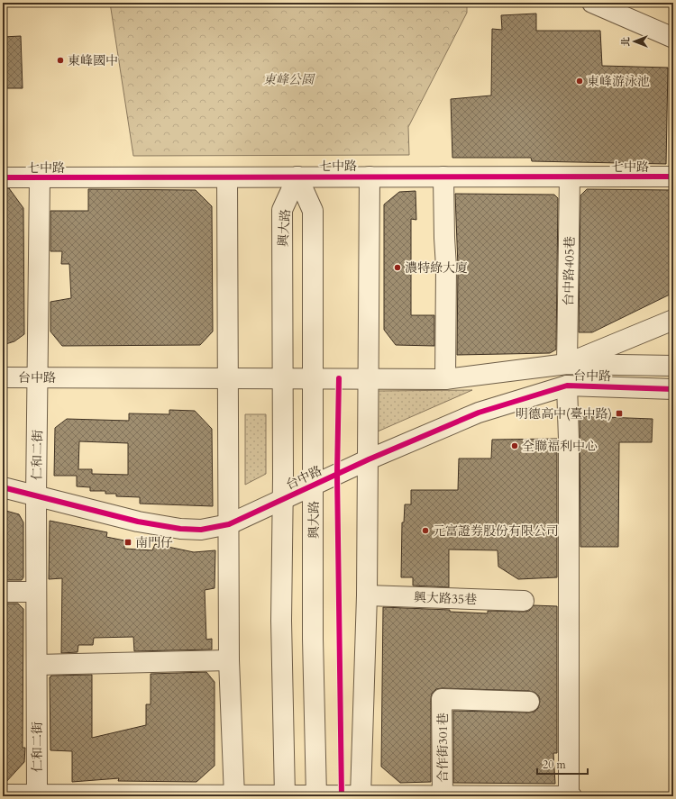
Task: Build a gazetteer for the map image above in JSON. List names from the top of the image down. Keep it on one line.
{"streets":{"street":["七中路","興大路","台中路405巷","台中路","仁和二街","興大路35巷","合作街301巷"]},"crossings":[["七中路","興大路"],["七中路","台中路405巷"],["七中路","仁和二街"],["興大路","台中路"],["台中路405巷","台中路"],["台中路","仁和二街"]],"parks":["東峰公園"],"places":{"other":["東峰國中","東峰游泳池","濃特綠大廈","全聯福利中心","元富證券股份有限公司"],"transit":["明德高中(臺中路)","南門仔"]},"scale_bar":"20 m","north":"left"}
